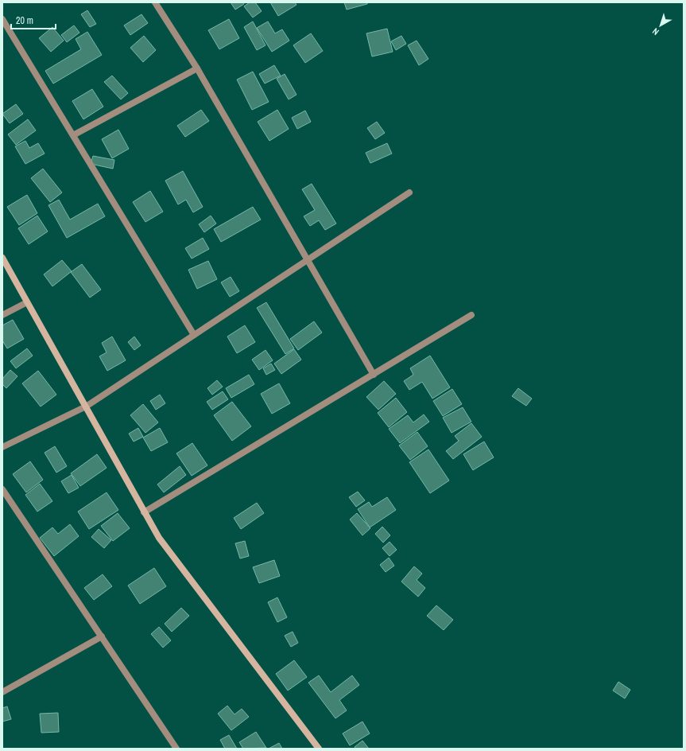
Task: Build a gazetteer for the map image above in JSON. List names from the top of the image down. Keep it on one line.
{"scale_bar":"20 m","north":"bottom left"}
